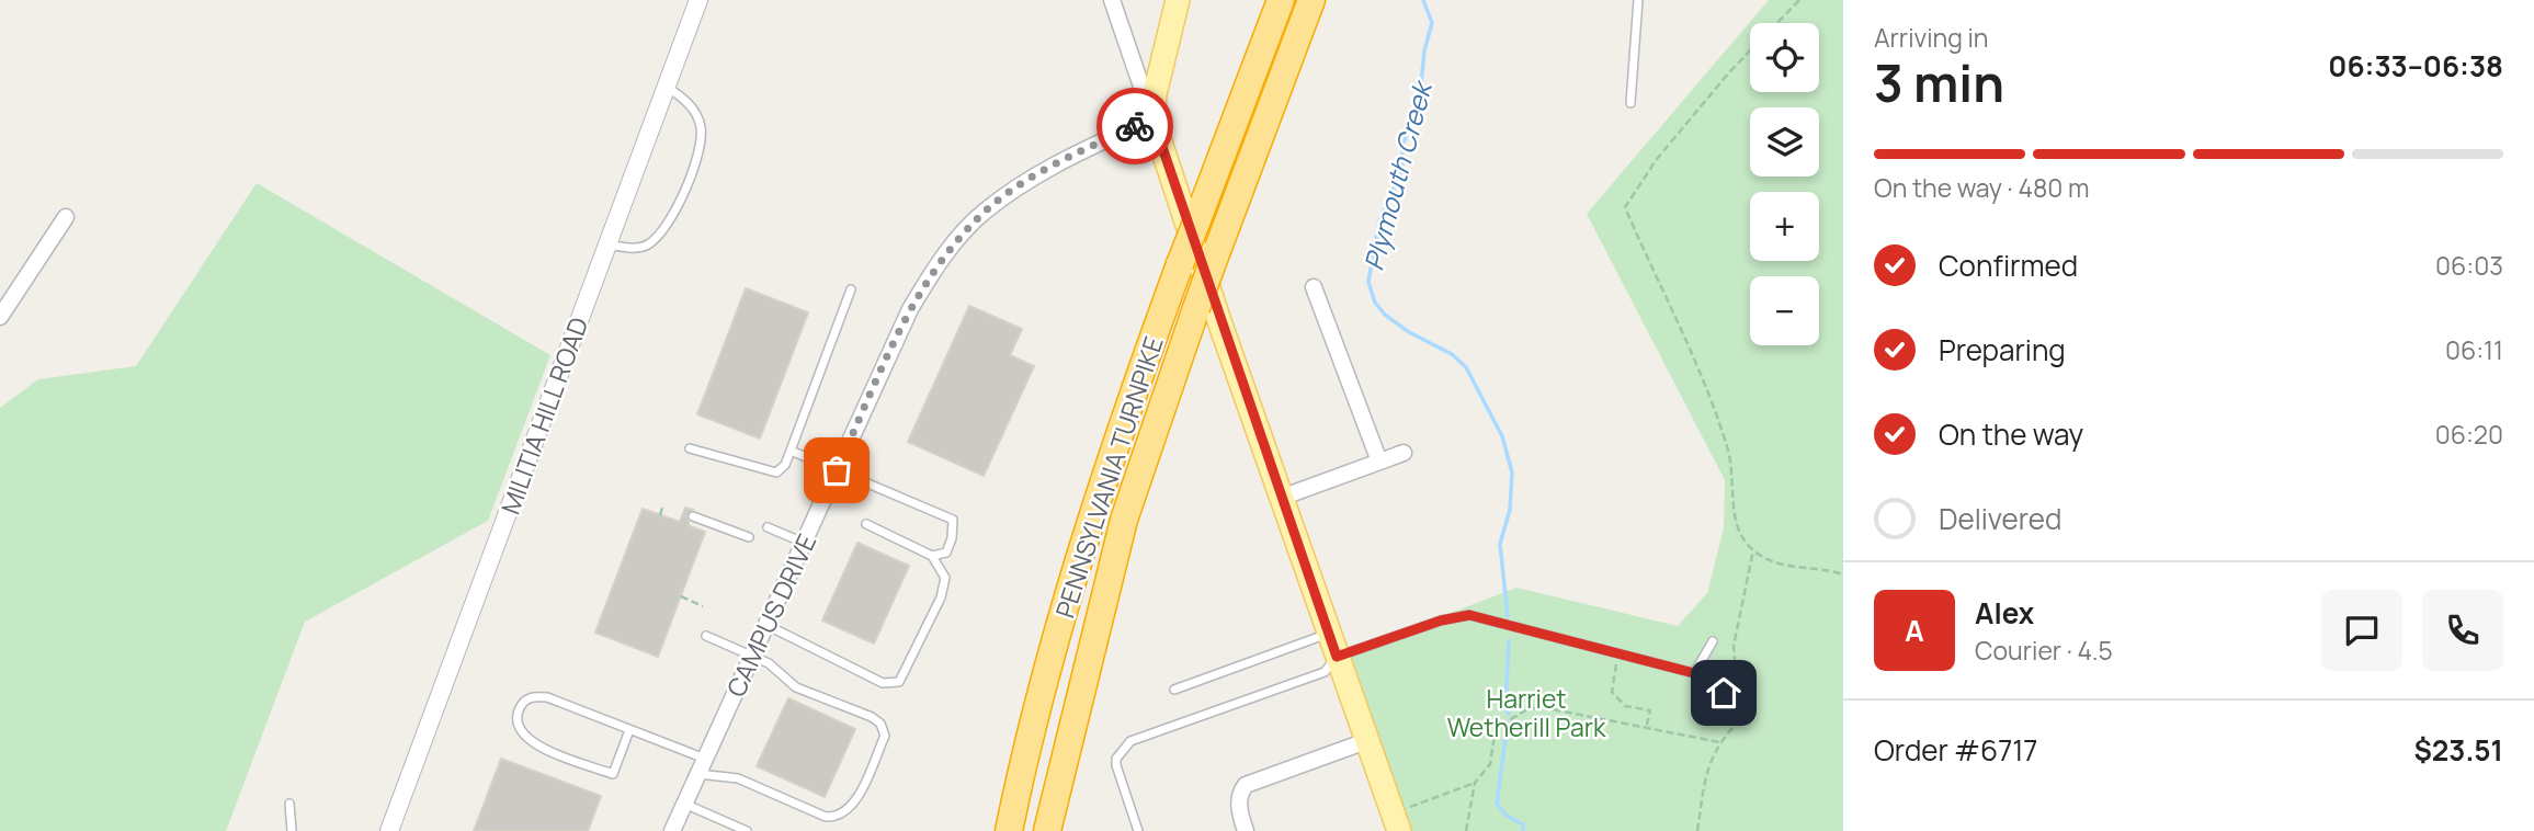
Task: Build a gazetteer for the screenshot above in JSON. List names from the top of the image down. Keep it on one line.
{"streets":{"highway":["PENNSYLVANIA TURNPIKE"],"street":["MILITIA HILL ROAD","CAMPUS DRIVE"]},"water":["Plymouth Creek"],"parks":["Harriet Wetherill Park"],"page":{"heading":["3 min","Arriving in","06:33–06:38"],"panel":["Alex","Courier · 4.5","Order #6717","$23.51"],"map_buttons":["+","−"],"bar":"On the way · 480 m","list":[["Confirmed","06:03"],["Preparing","06:11"],["On the way","06:20"],"Delivered"],"round":"A"}}
